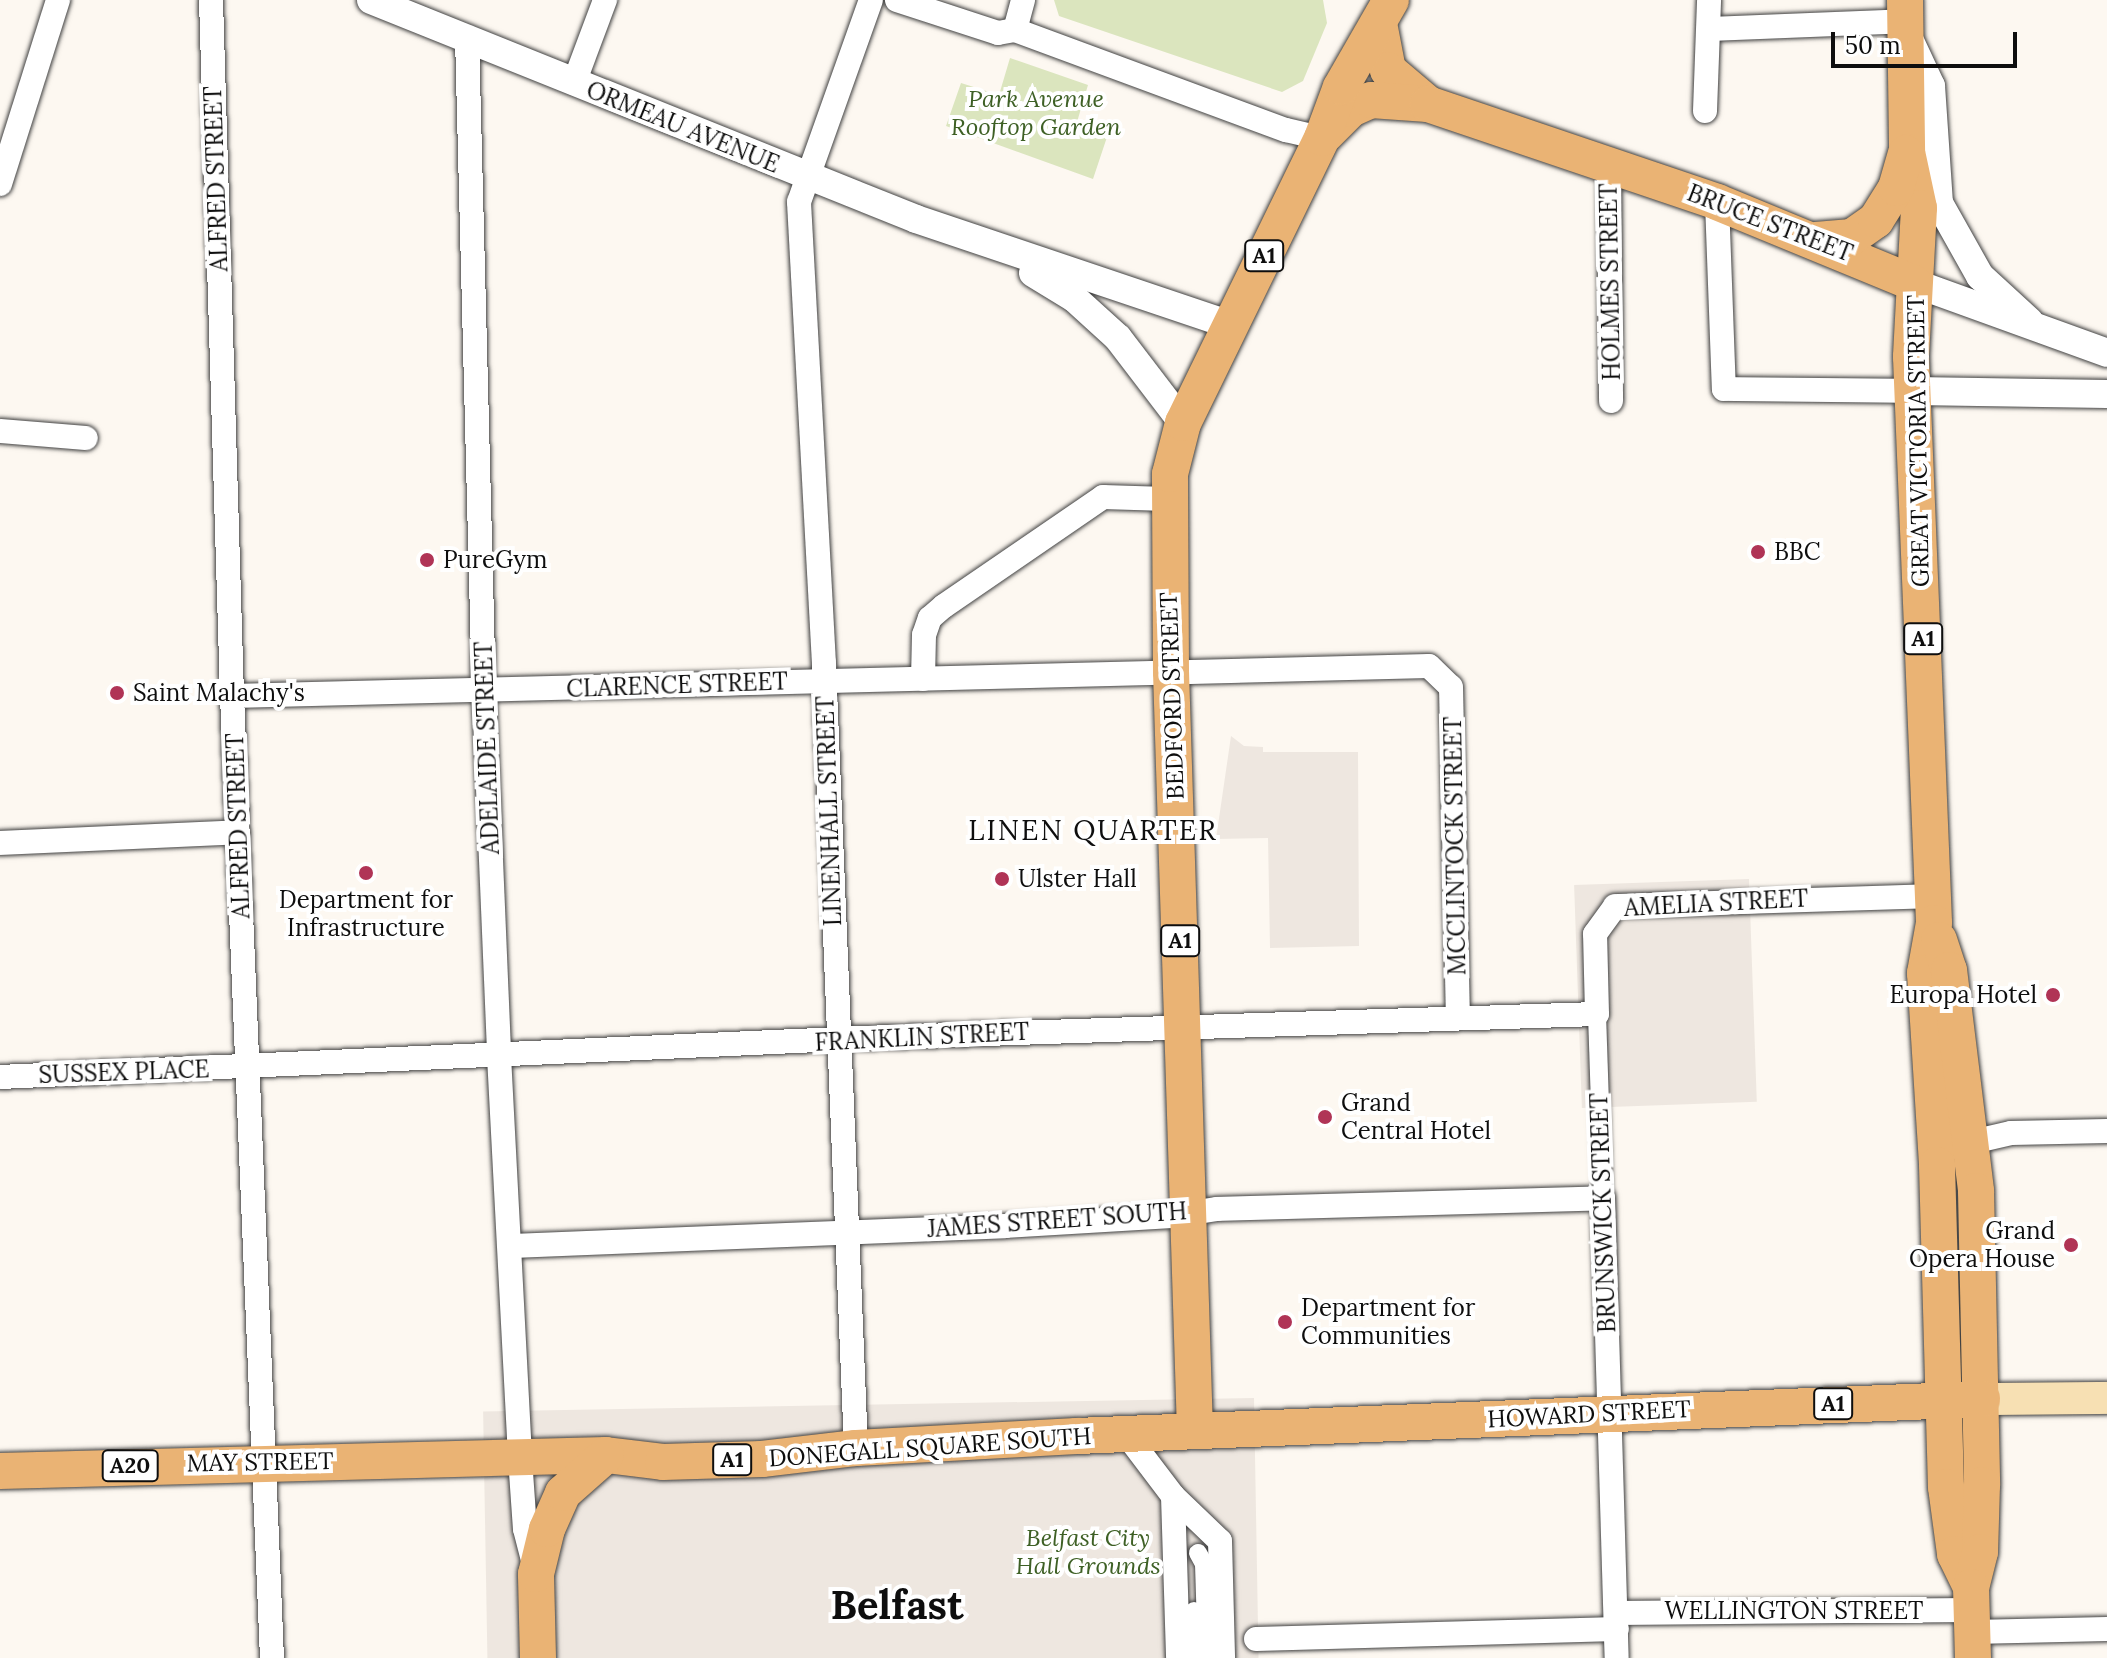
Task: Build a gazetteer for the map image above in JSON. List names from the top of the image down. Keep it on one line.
{"streets":{"main road":["BRUCE STREET","A1","GREAT VICTORIA STREET","BEDFORD STREET","HOWARD STREET","DONEGALL SQUARE SOUTH","MAY STREET","A20"],"street":["ORMEAU AVENUE","ALFRED STREET","HOLMES STREET","CLARENCE STREET","ADELAIDE STREET","LINENHALL STREET","MCCLINTOCK STREET","AMELIA STREET","FRANKLIN STREET","SUSSEX PLACE","BRUNSWICK STREET","JAMES STREET SOUTH","WELLINGTON STREET"]},"crossings":[["ORMEAU AVENUE","BEDFORD STREET"],["ORMEAU AVENUE","ADELAIDE STREET"],["ORMEAU AVENUE","LINENHALL STREET"],["ALFRED STREET","CLARENCE STREET"],["ALFRED STREET","FRANKLIN STREET"],["ALFRED STREET","SUSSEX PLACE"],["ALFRED STREET","MAY STREET"],["BRUCE STREET","A1"],["BRUCE STREET","HOLMES STREET"],["BRUCE STREET","GREAT VICTORIA STREET"],["BRUCE STREET","BEDFORD STREET"],["A1","GREAT VICTORIA STREET"],["A1","BEDFORD STREET"],["A1","HOWARD STREET"],["A1","WELLINGTON STREET"],["GREAT VICTORIA STREET","AMELIA STREET"],["GREAT VICTORIA STREET","HOWARD STREET"],["CLARENCE STREET","BEDFORD STREET"],["CLARENCE STREET","ADELAIDE STREET"],["CLARENCE STREET","LINENHALL STREET"],["CLARENCE STREET","MCCLINTOCK STREET"],["BEDFORD STREET","FRANKLIN STREET"],["BEDFORD STREET","JAMES STREET SOUTH"],["BEDFORD STREET","HOWARD STREET"],["BEDFORD STREET","DONEGALL SQUARE SOUTH"],["ADELAIDE STREET","FRANKLIN STREET"],["ADELAIDE STREET","JAMES STREET SOUTH"],["ADELAIDE STREET","DONEGALL SQUARE SOUTH"],["ADELAIDE STREET","MAY STREET"],["LINENHALL STREET","FRANKLIN STREET"],["LINENHALL STREET","JAMES STREET SOUTH"],["LINENHALL STREET","DONEGALL SQUARE SOUTH"],["MCCLINTOCK STREET","FRANKLIN STREET"],["AMELIA STREET","FRANKLIN STREET"],["AMELIA STREET","BRUNSWICK STREET"],["FRANKLIN STREET","SUSSEX PLACE"],["FRANKLIN STREET","BRUNSWICK STREET"],["BRUNSWICK STREET","JAMES STREET SOUTH"],["BRUNSWICK STREET","HOWARD STREET"],["BRUNSWICK STREET","WELLINGTON STREET"],["HOWARD STREET","DONEGALL SQUARE SOUTH"],["DONEGALL SQUARE SOUTH","MAY STREET"]],"districts":["LINEN QUARTER","Belfast"],"parks":["Park Avenue Rooftop Garden","Belfast City Hall Grounds"],"places":["BBC","PureGym","Saint Malachy's","Department for Infrastructure","Ulster Hall","Europa Hotel","Grand Central Hotel","Grand Opera House","Department for Communities"],"scale_bar":"50 m"}
